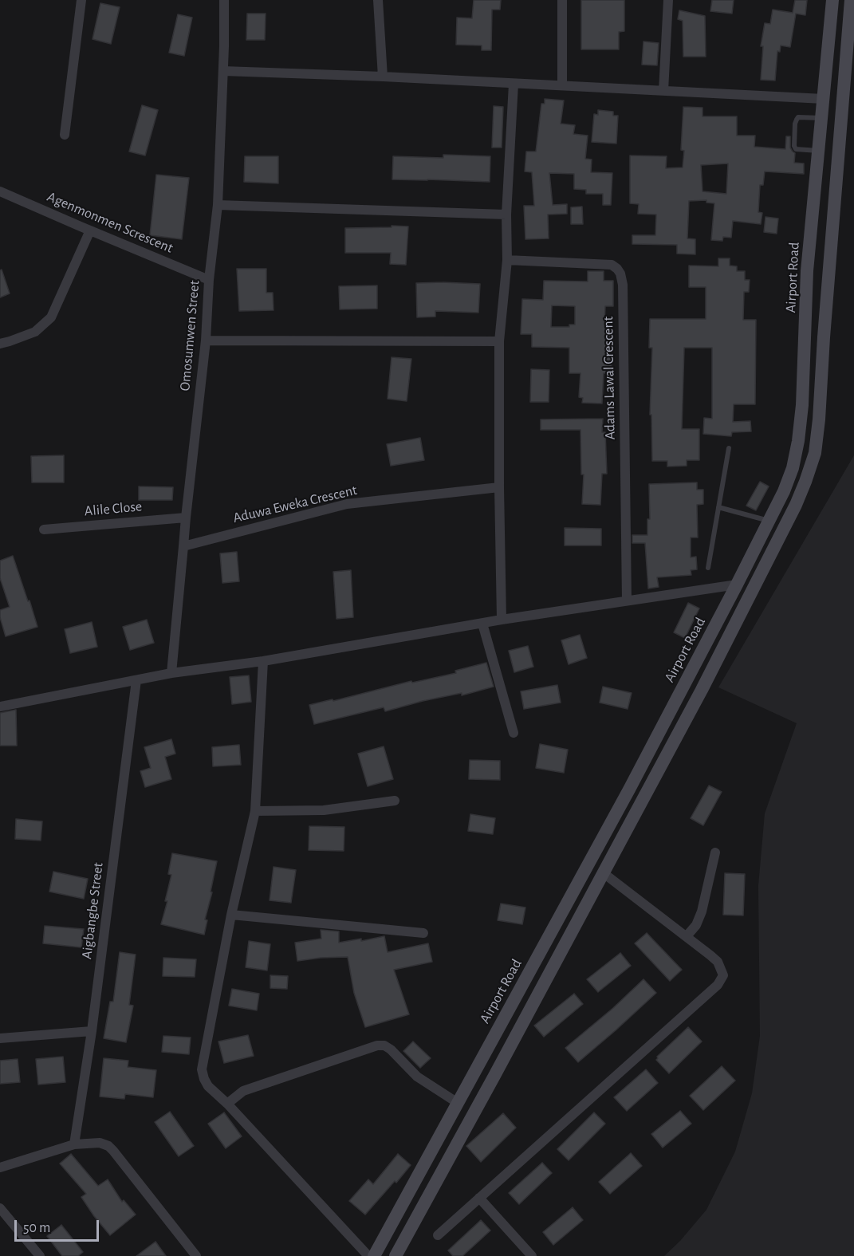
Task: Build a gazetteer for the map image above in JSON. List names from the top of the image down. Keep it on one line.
{"streets":{"main road":["Airport Road"],"street":["Agenmonmen Screscent","Omosumwen Street","Adams Lawal Crescent","Aduwa Eweka Crescent","Alile Close","Aigbangbe Street"]},"crossings":[["Agenmonmen Screscent","Omosumwen Street"],["Omosumwen Street","Aduwa Eweka Crescent"],["Omosumwen Street","Alile Close"]],"scale_bar":"50 m"}
